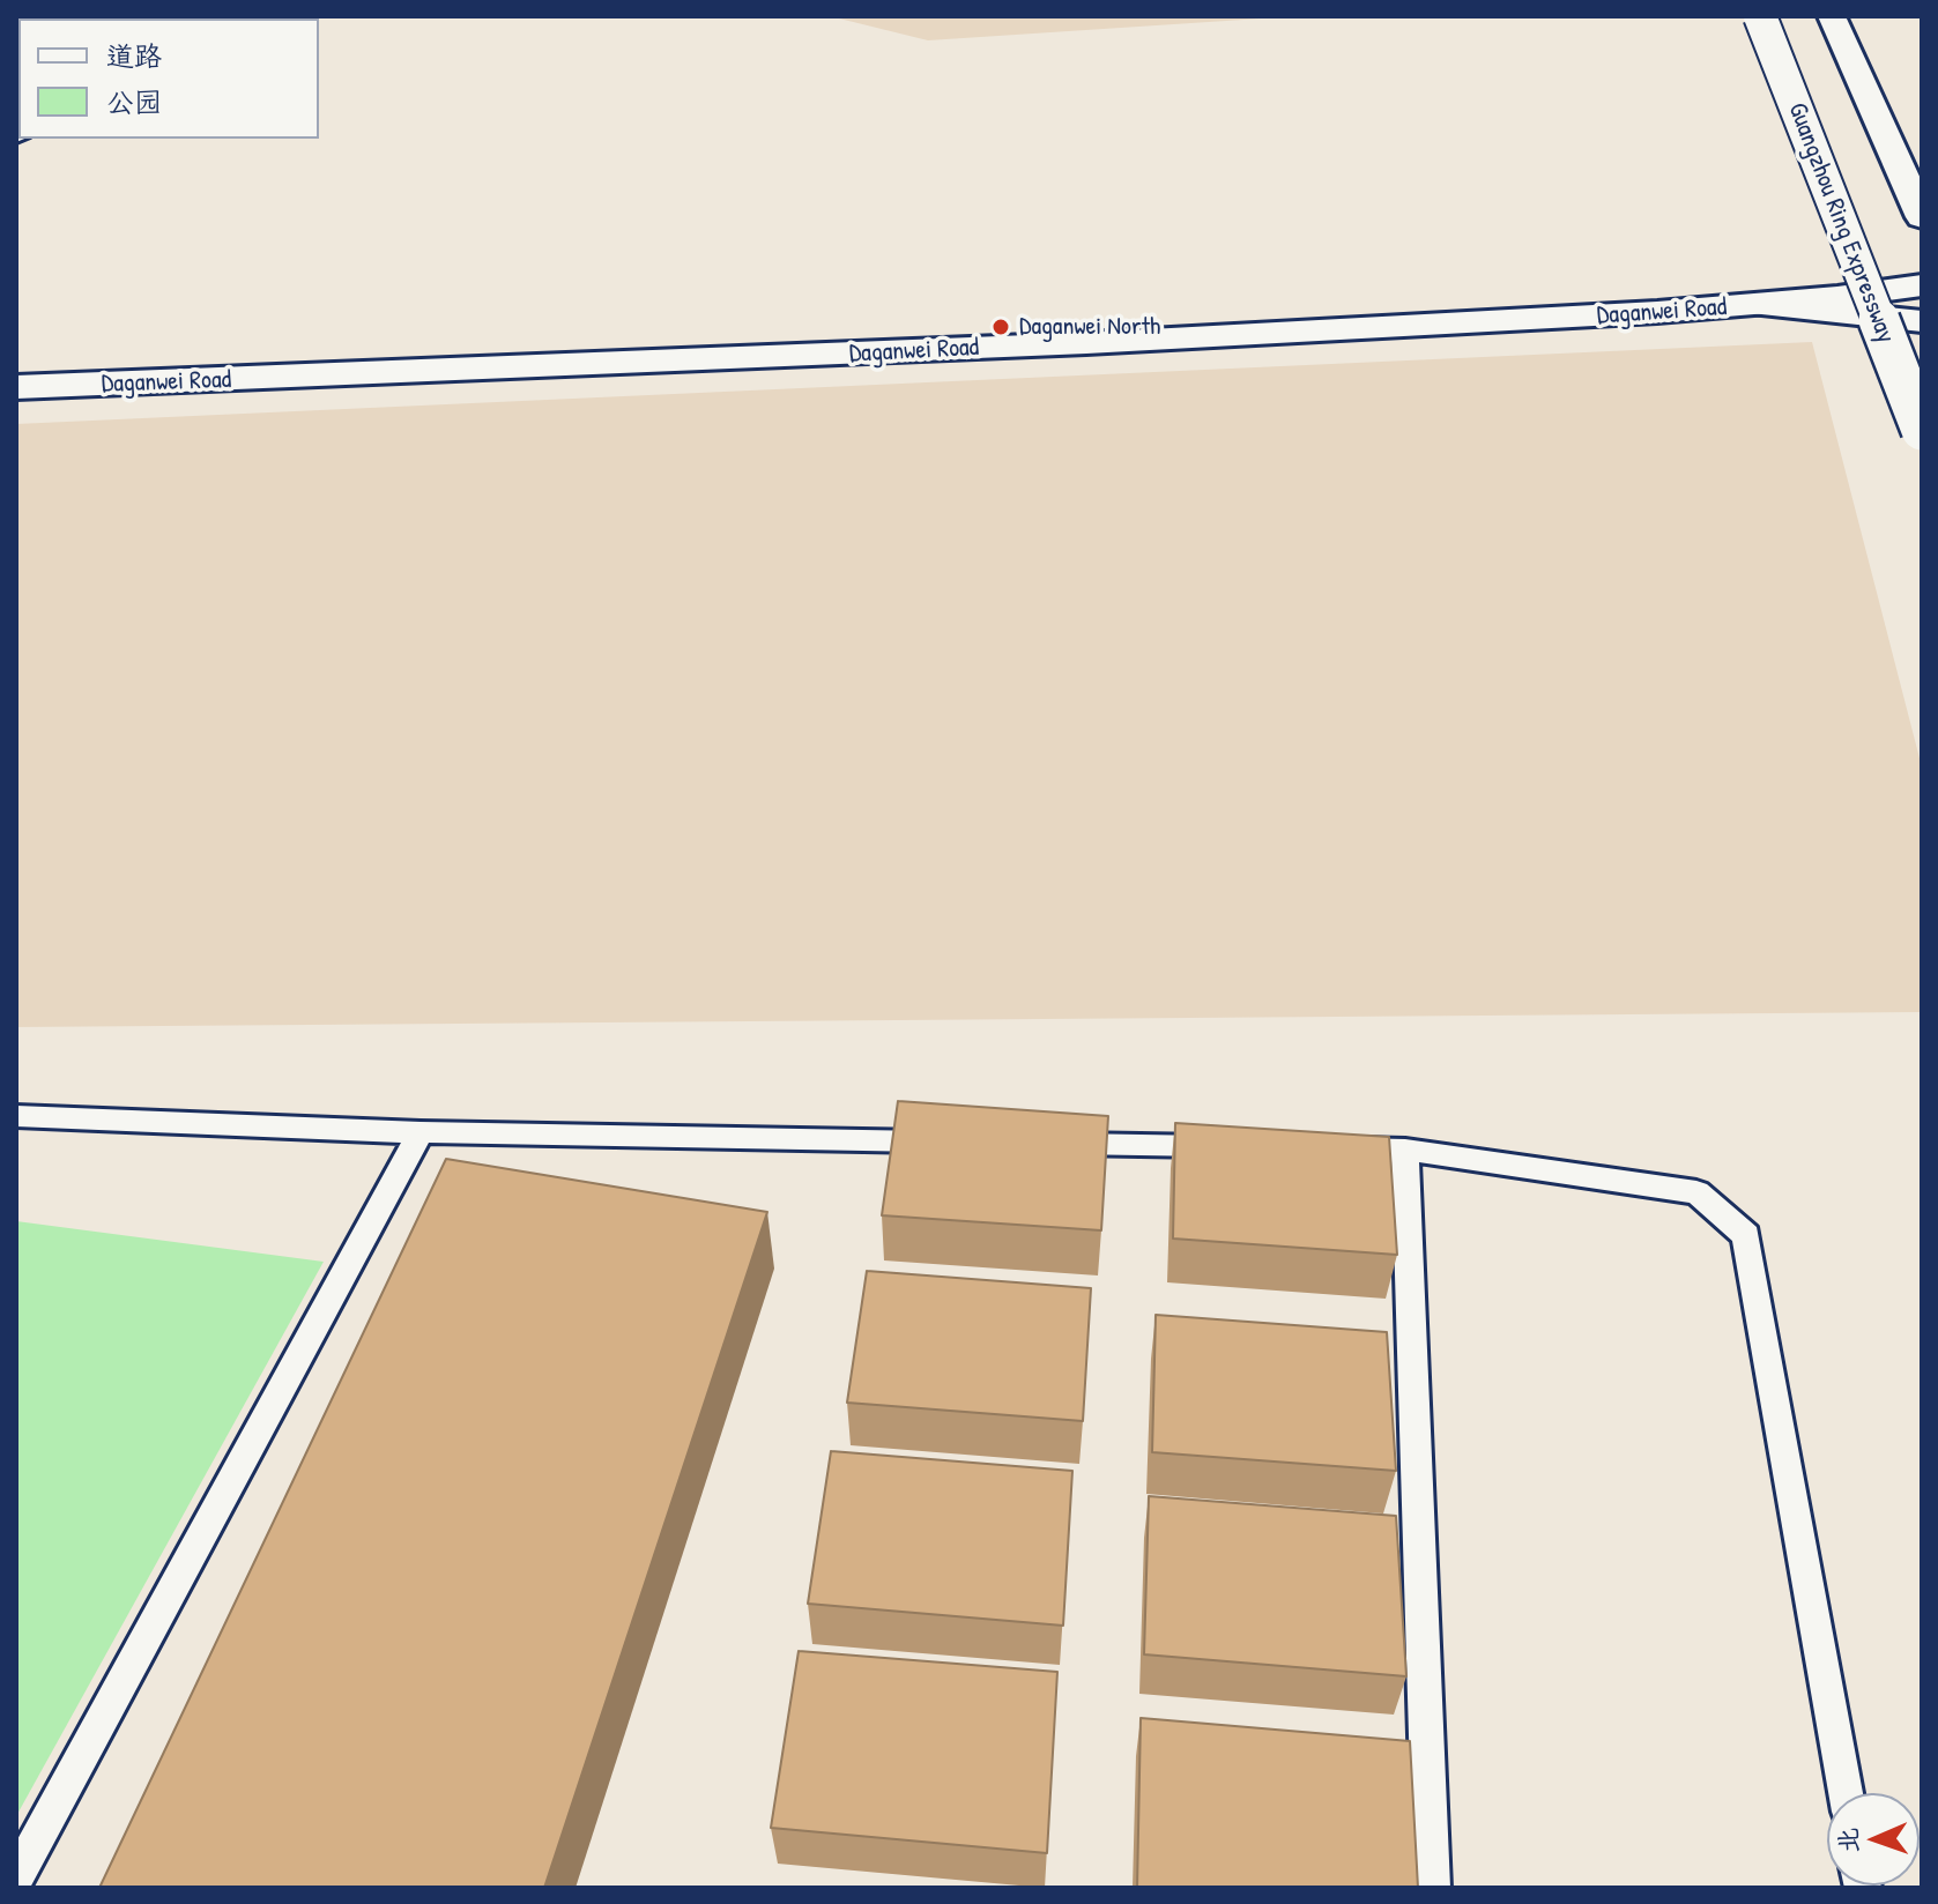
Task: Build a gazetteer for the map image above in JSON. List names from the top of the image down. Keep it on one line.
{"streets":{"main road":["Guangzhou Ring Expressway","Daganwei Road"]},"places":["Daganwei North"],"legend":["道路","公园"],"north":"left"}
